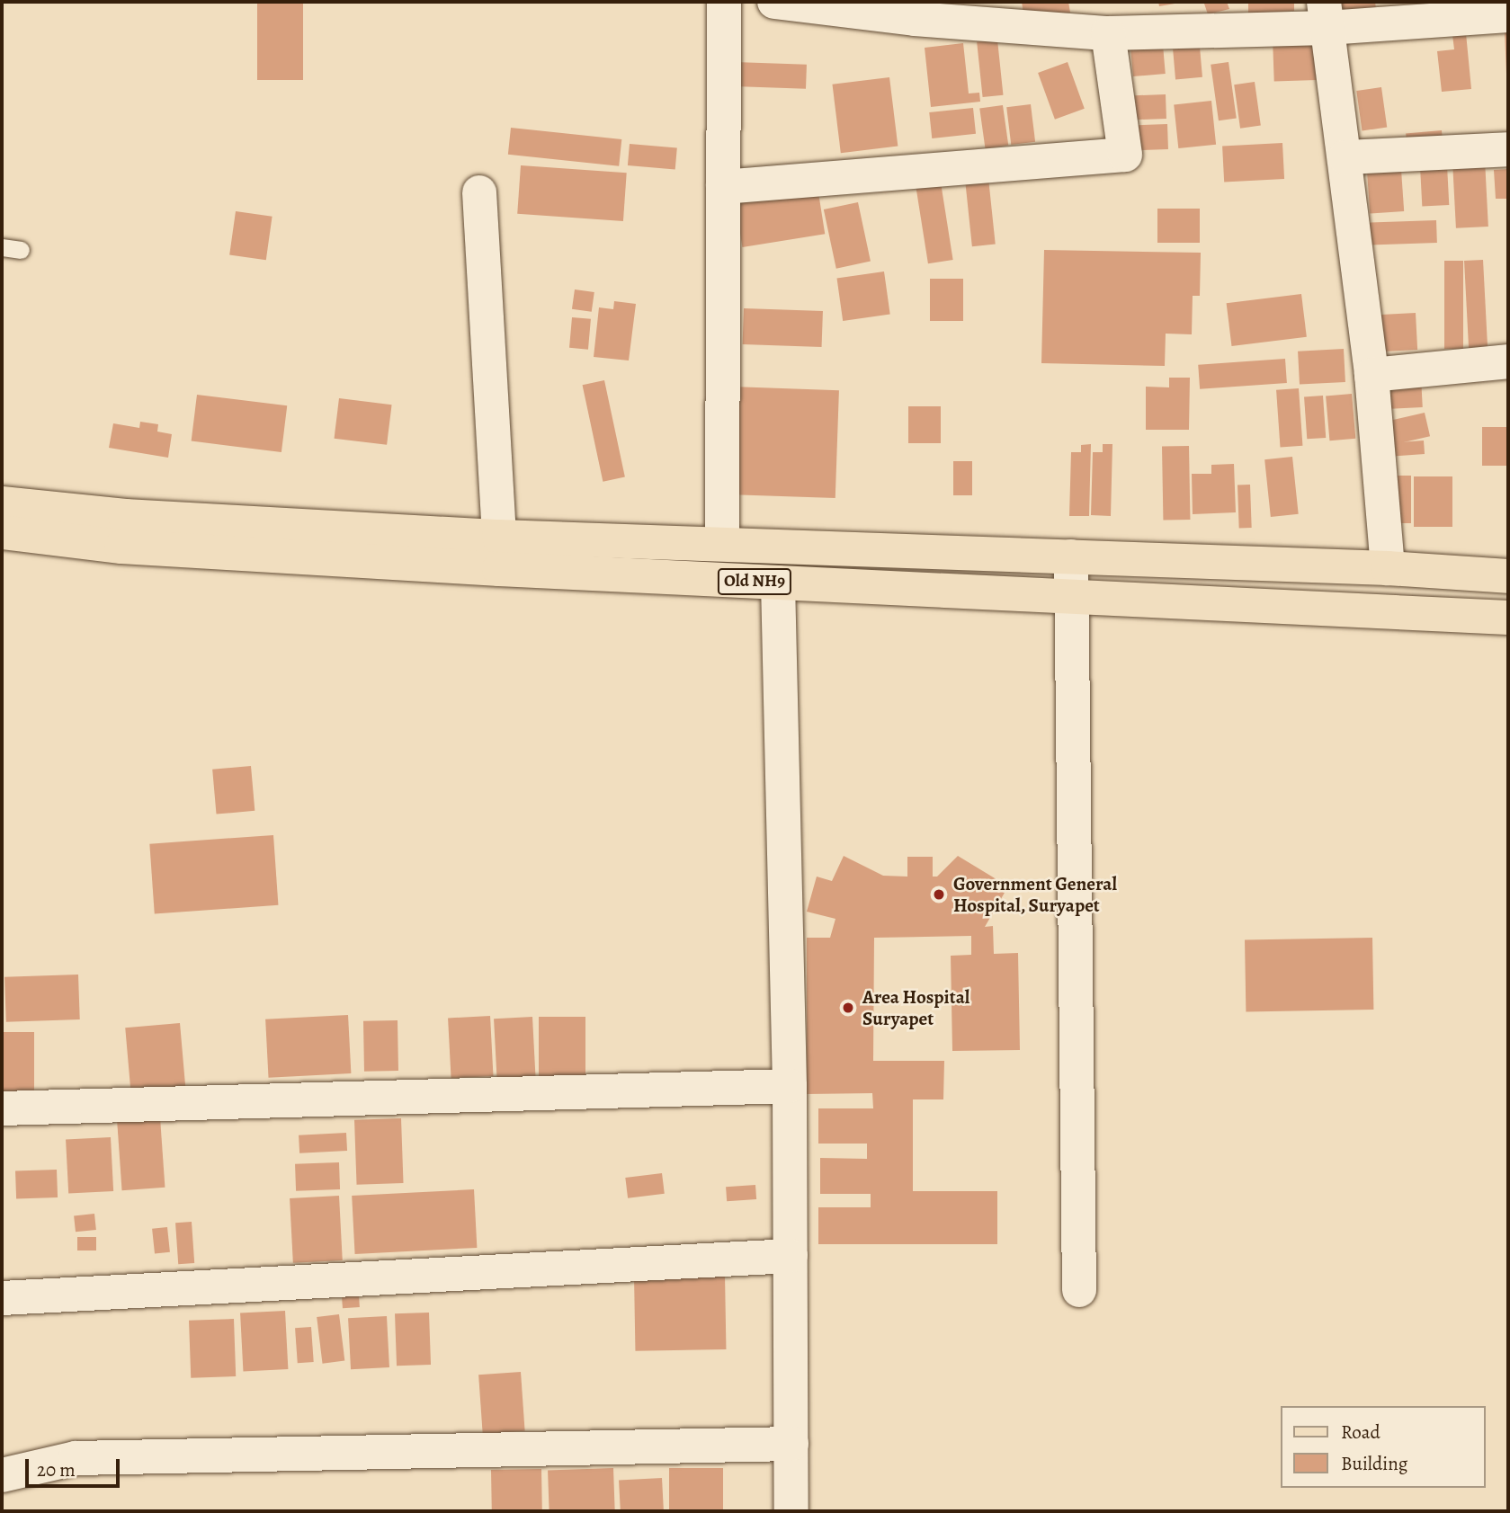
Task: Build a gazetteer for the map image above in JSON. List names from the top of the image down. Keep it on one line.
{"streets":{"main road":["Old NH9"]},"places":["Government General Hospital, Suryapet","Area Hospital Suryapet"],"legend":["Road","Building"],"scale_bar":"20 m"}
